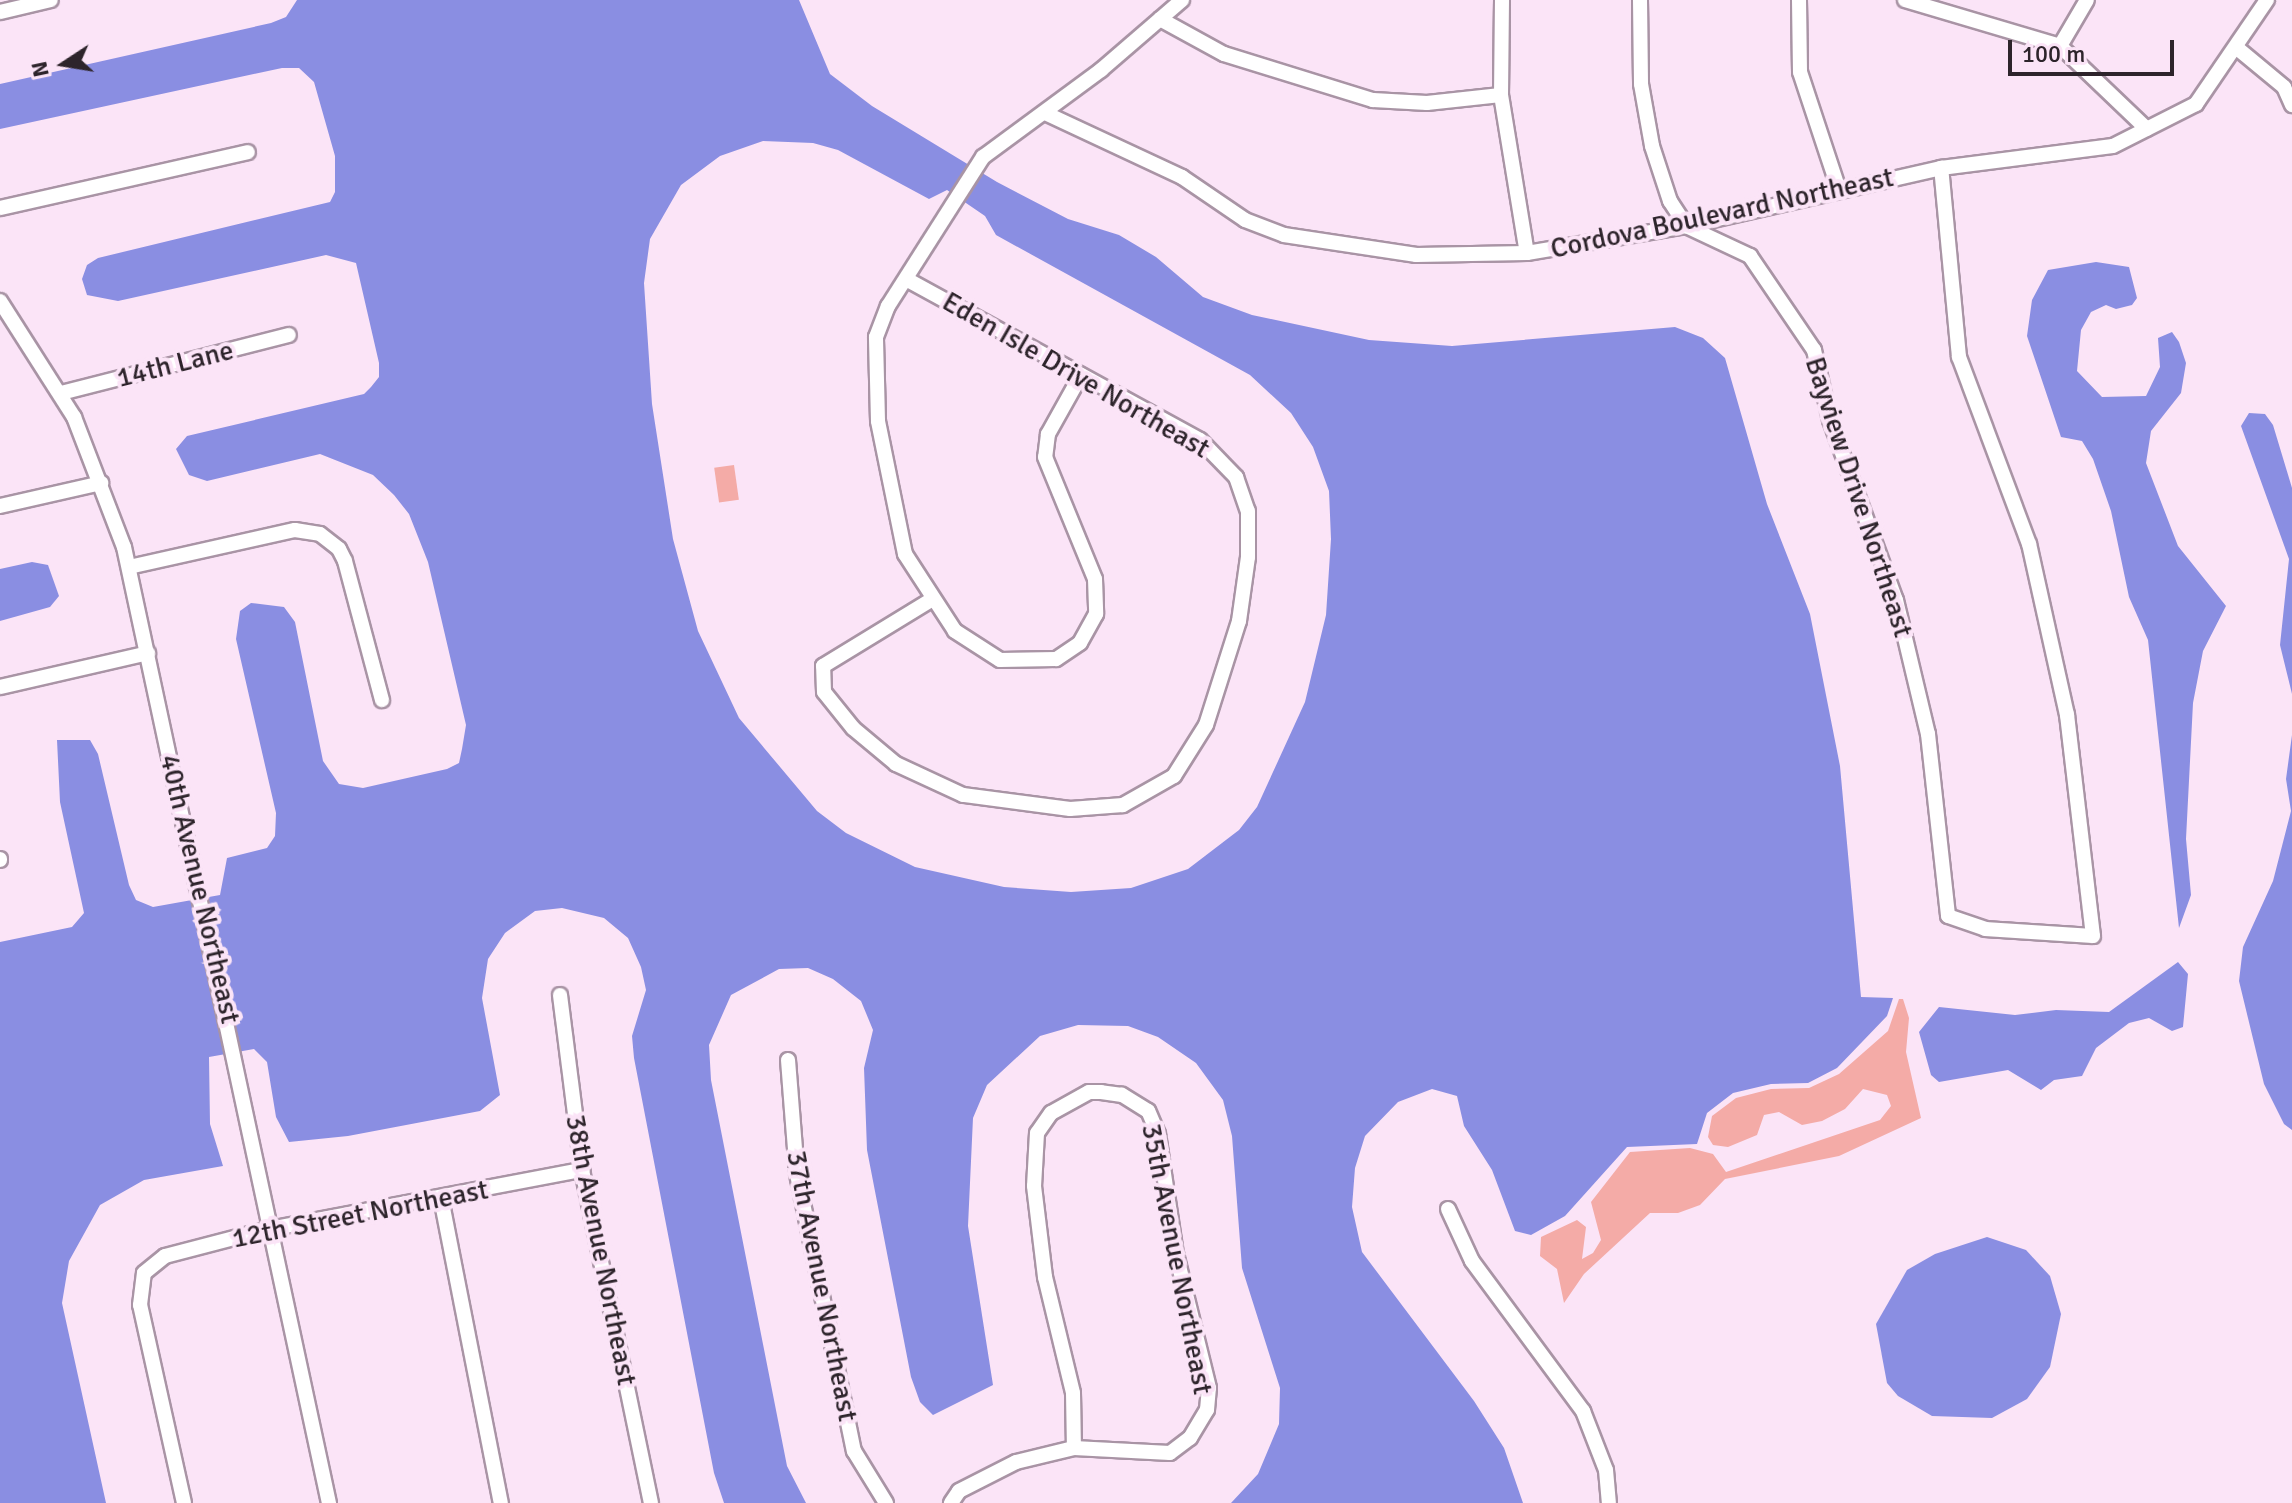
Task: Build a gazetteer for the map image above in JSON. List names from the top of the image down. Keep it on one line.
{"streets":{"street":["Cordova Boulevard Northeast","14th Lane","Eden Isle Drive Northeast","Bayview Drive Northeast","40th Avenue Northeast","12th Street Northeast","38th Avenue Northeast","35th Avenue Northeast","37th Avenue Northeast"]},"crossings":[["Cordova Boulevard Northeast","Bayview Drive Northeast"],["14th Lane","40th Avenue Northeast"],["40th Avenue Northeast","12th Street Northeast"],["12th Street Northeast","38th Avenue Northeast"]],"scale_bar":"100 m","north":"left"}
